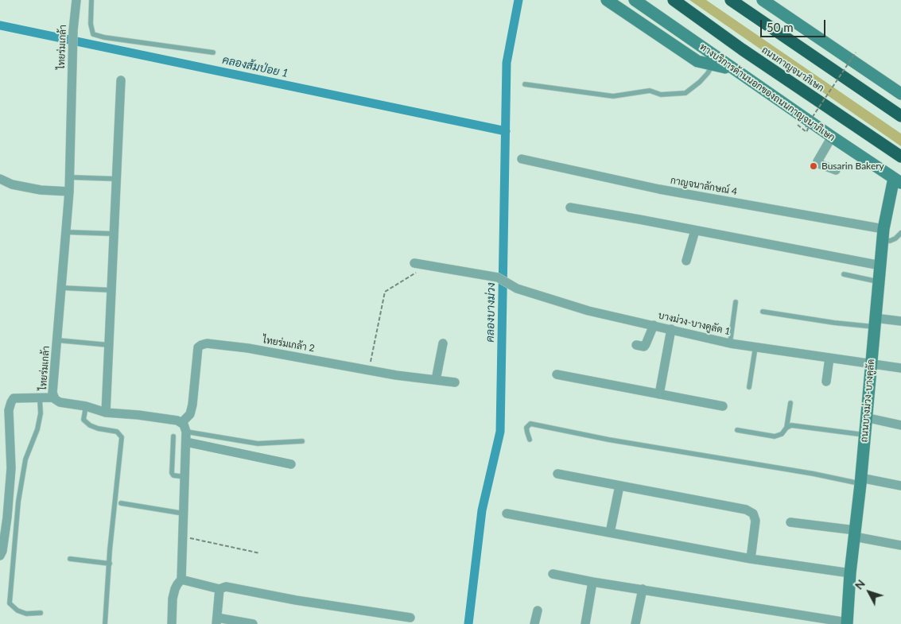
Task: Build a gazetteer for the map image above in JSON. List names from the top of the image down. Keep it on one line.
{"streets":{"highway":["ถนนกาญจนาภิเษก"],"main road":["ทางบริการด้านนอกของถนนกาญจนาภิเษก","ถนนบางม่วง-บางคูลัด"],"street":["ไทยร่มเกล้า","กาญจนาลักษณ์ 4","บางม่วง-บางคูลัด 1","ไทยร่มเกล้า 2"]},"crossings":[["ไทยร่มเกล้า","ไทยร่มเกล้า 2"],["ทางบริการด้านนอกของถนนกาญจนาภิเษก","ถนนบางม่วง-บางคูลัด"],["กาญจนาลักษณ์ 4","ถนนบางม่วง-บางคูลัด"],["บางม่วง-บางคูลัด 1","ถนนบางม่วง-บางคูลัด"]],"water":["คลองส้มป่อย 1","คลองบางม่วง"],"places":["Busarin Bakery"],"scale_bar":"50 m","north":"top left"}
